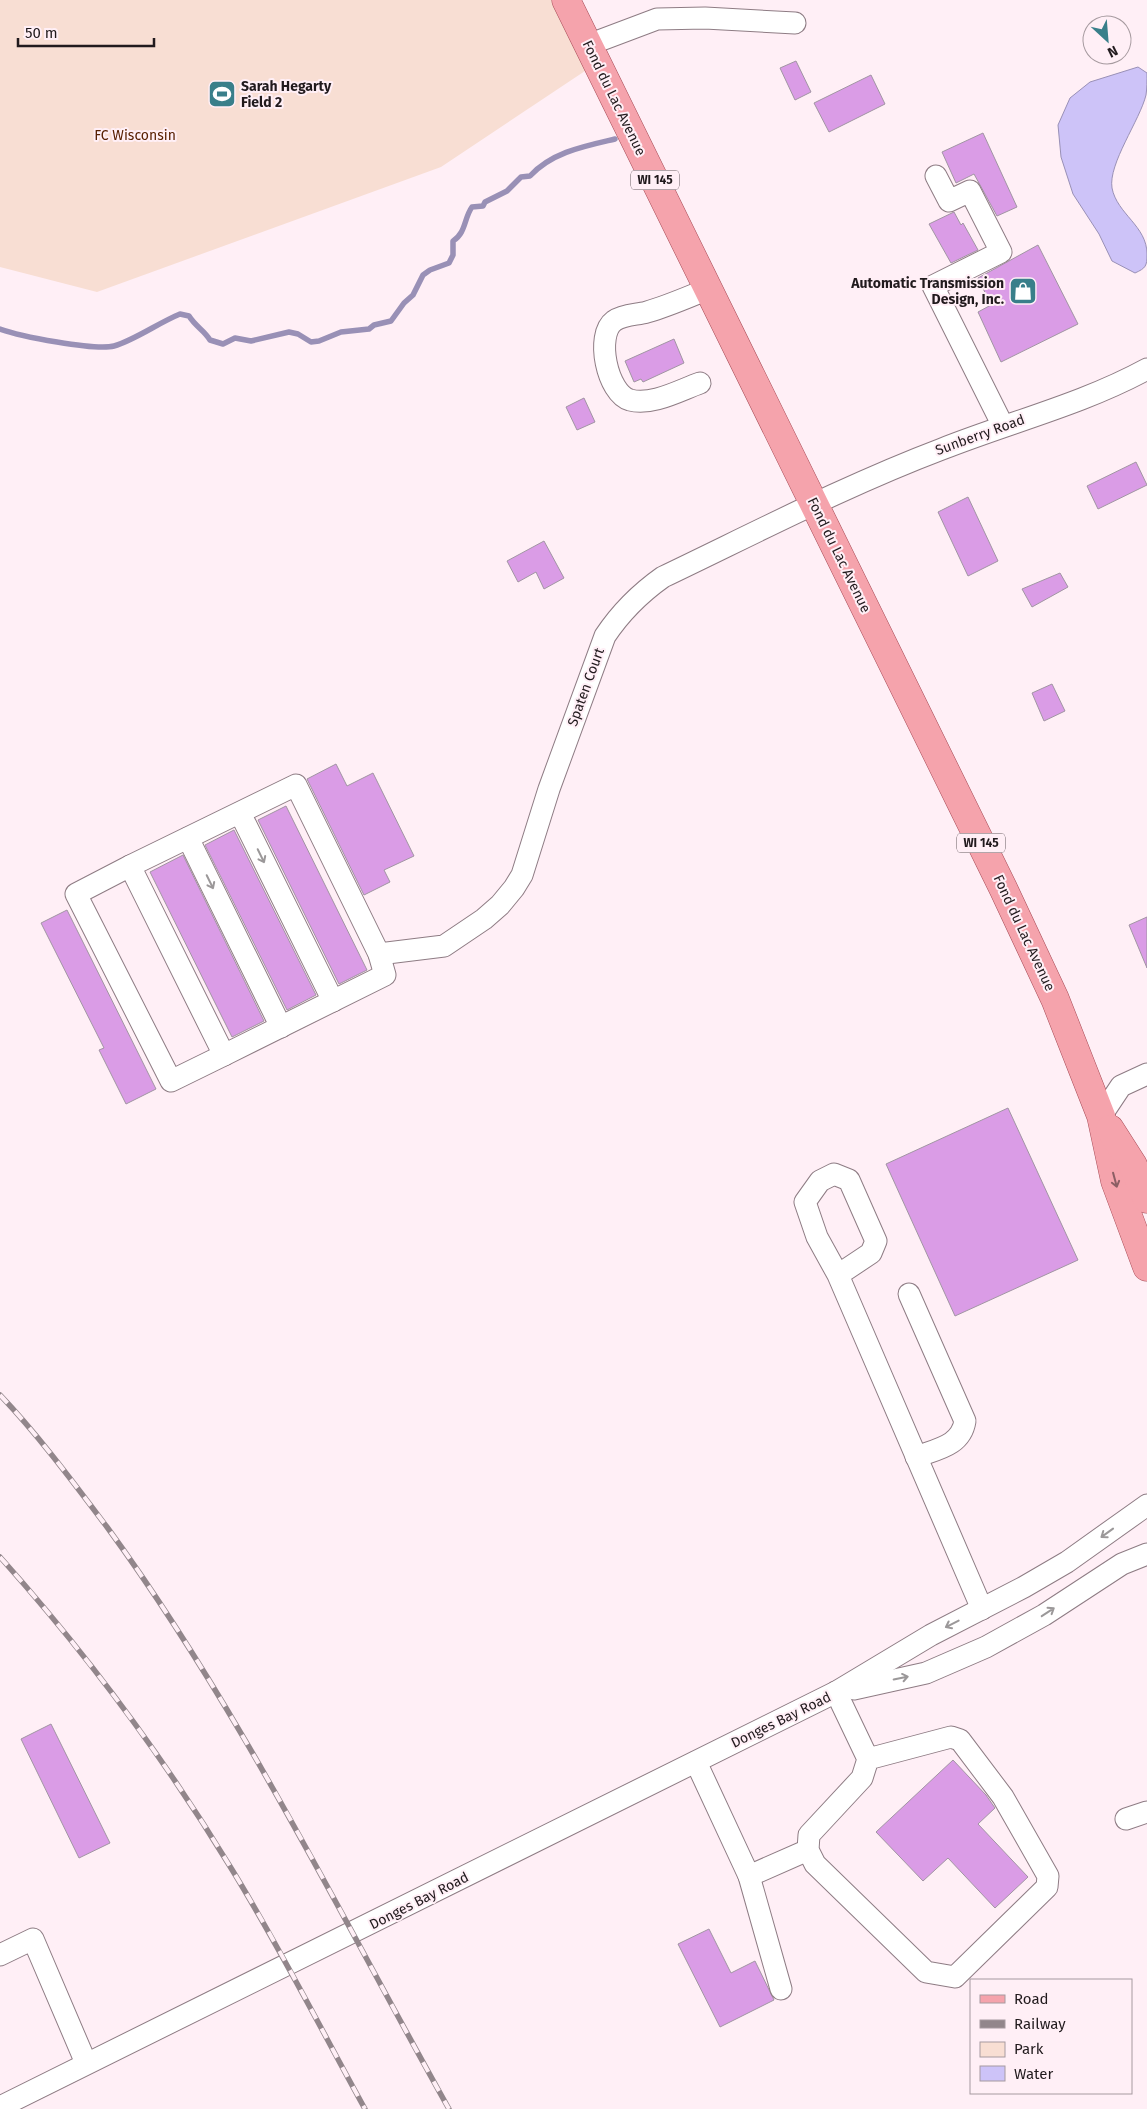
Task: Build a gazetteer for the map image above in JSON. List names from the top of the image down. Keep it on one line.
{"streets":{"main road":["Fond du Lac Avenue","WI 145"],"street":["Sunberry Road","Spaten Court","Donges Bay Road"]},"crossings":[["Fond du Lac Avenue","Sunberry Road"],["Fond du Lac Avenue","Spaten Court"],["Sunberry Road","Spaten Court"]],"parks":["FC Wisconsin"],"places":{"sports":["Sarah Hegarty Field 2"],"shop":["Automatic Transmission Design, Inc."]},"legend":["Road","Railway","Park","Water"],"scale_bar":"50 m","north":"bottom right"}
